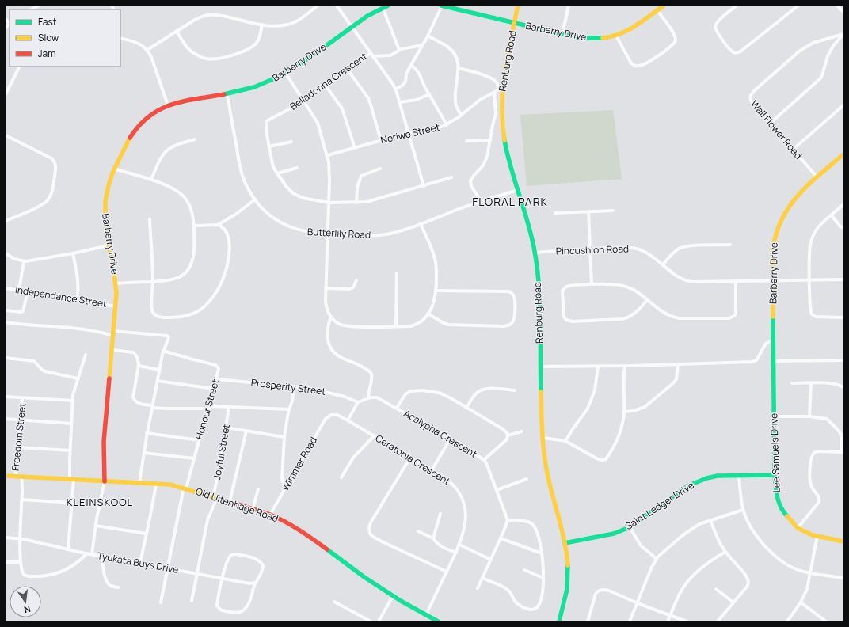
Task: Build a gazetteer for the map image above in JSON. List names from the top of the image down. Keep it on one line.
{"streets":{"street":["Barberry Drive","Renburg Road","Belladonna Crescent","Wall Flower Road","Neriwe Street","Butterlily Road","Pincushion Road","Independance Street","Prosperity Street","Honour Street","Acalypha Crescent","Freedom Street","Joyful Street","Lee Samuels Drive","Ceratonia Crescent","Wimmer Road","Old Uitenhage Road","Saint Ledger Drive","Tyukata Buys Drive"]},"crossings":[["Barberry Drive","Renburg Road"],["Barberry Drive","Wall Flower Road"],["Barberry Drive","Butterlily Road"],["Barberry Drive","Pincushion Road"],["Barberry Drive","Independance Street"],["Barberry Drive","Lee Samuels Drive"],["Barberry Drive","Old Uitenhage Road"],["Renburg Road","Neriwe Street"],["Renburg Road","Butterlily Road"],["Renburg Road","Pincushion Road"],["Renburg Road","Saint Ledger Drive"],["Prosperity Street","Honour Street"],["Prosperity Street","Acalypha Crescent"],["Honour Street","Old Uitenhage Road"],["Honour Street","Tyukata Buys Drive"],["Freedom Street","Old Uitenhage Road"],["Joyful Street","Old Uitenhage Road"],["Joyful Street","Tyukata Buys Drive"],["Lee Samuels Drive","Saint Ledger Drive"],["Ceratonia Crescent","Wimmer Road"],["Ceratonia Crescent","Old Uitenhage Road"],["Wimmer Road","Old Uitenhage Road"]],"districts":["FLORAL PARK","KLEINSKOOL"],"legend":["Fast","Slow","Jam"],"north":"bottom"}
